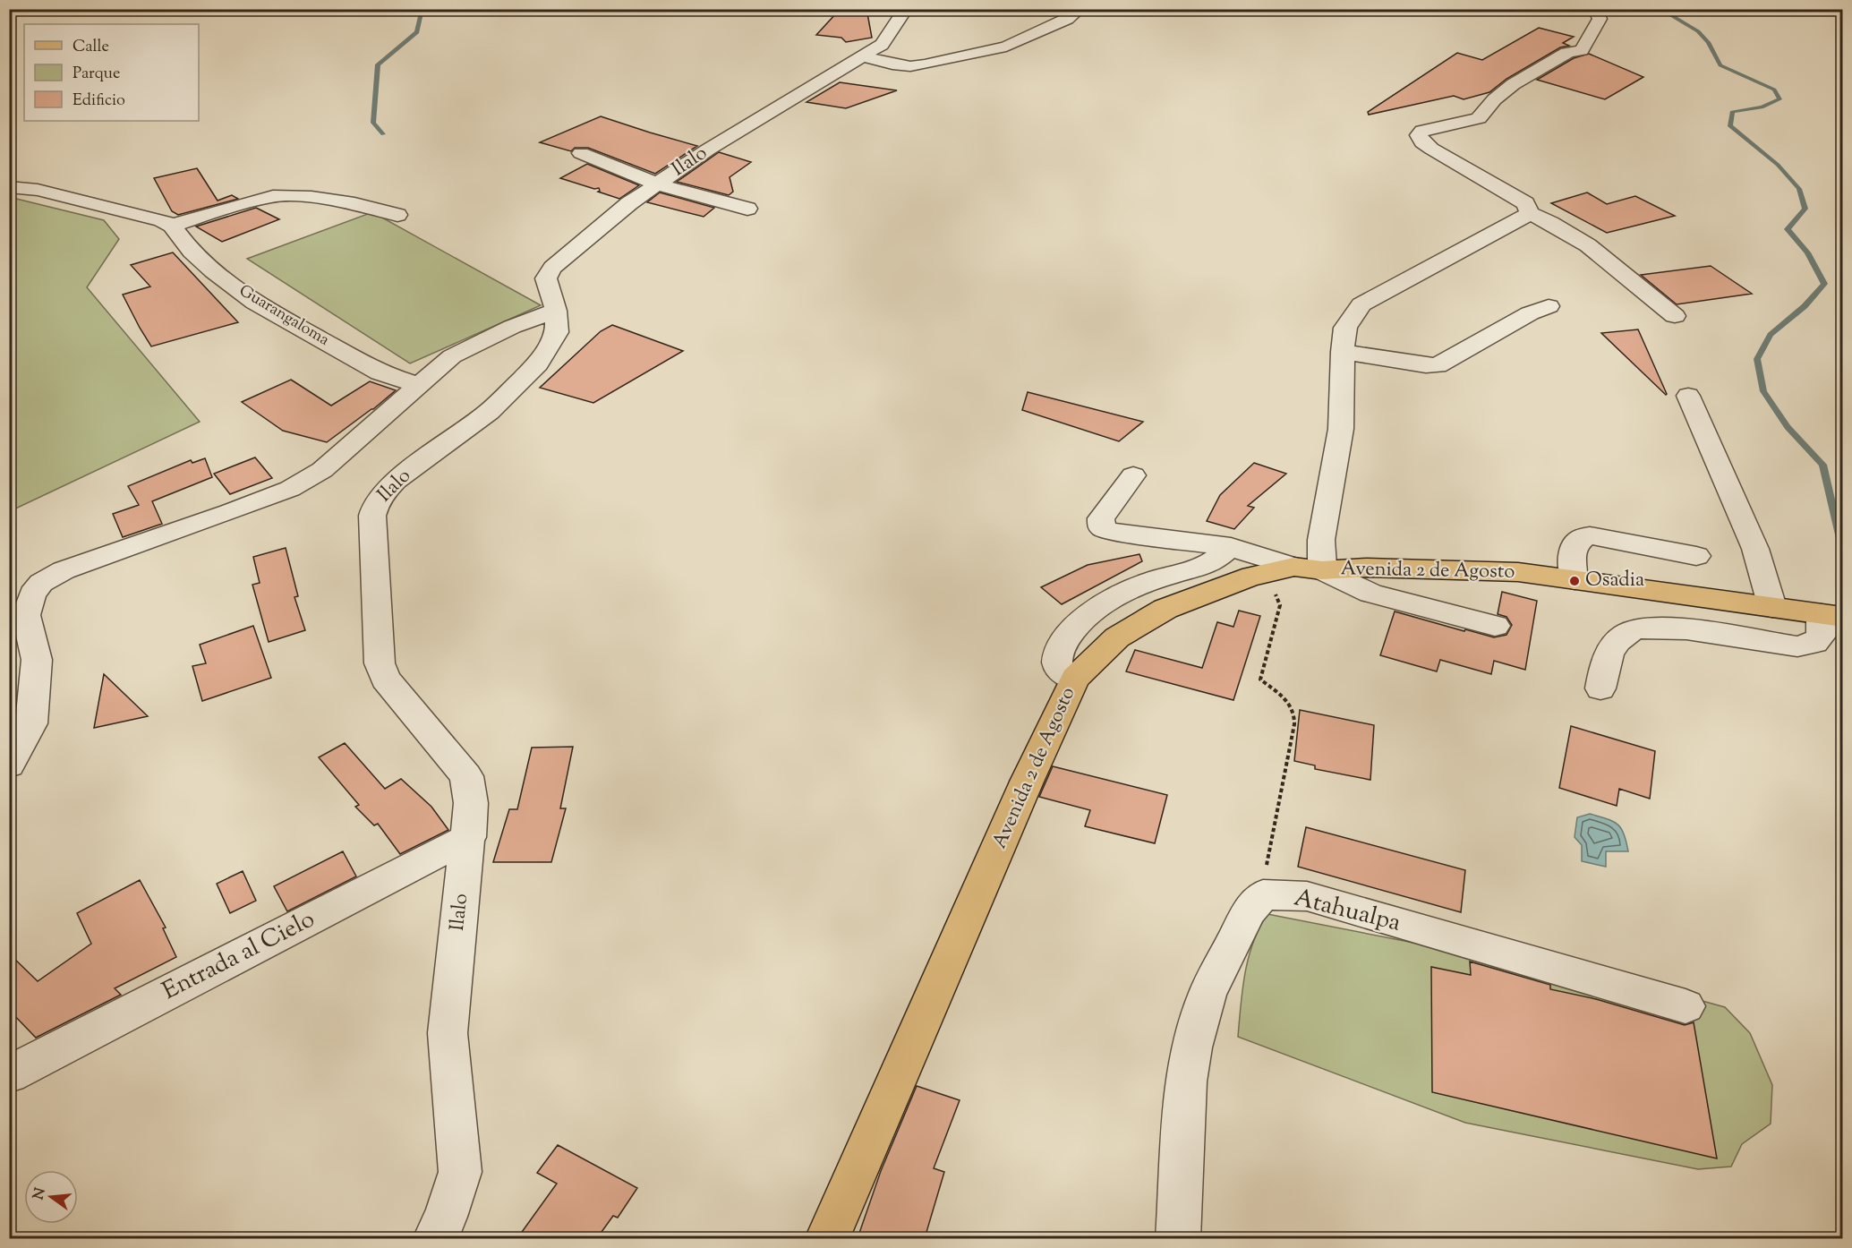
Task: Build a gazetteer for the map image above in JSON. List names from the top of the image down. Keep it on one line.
{"streets":{"main road":["Avenida 2 de Agosto"],"street":["Ilalo","Guarangaloma","Atahualpa","Entrada al Cielo"]},"crossings":[["Ilalo","Entrada al Cielo"]],"places":["Osadia"],"legend":["Calle","Parque","Edificio"],"north":"left"}
